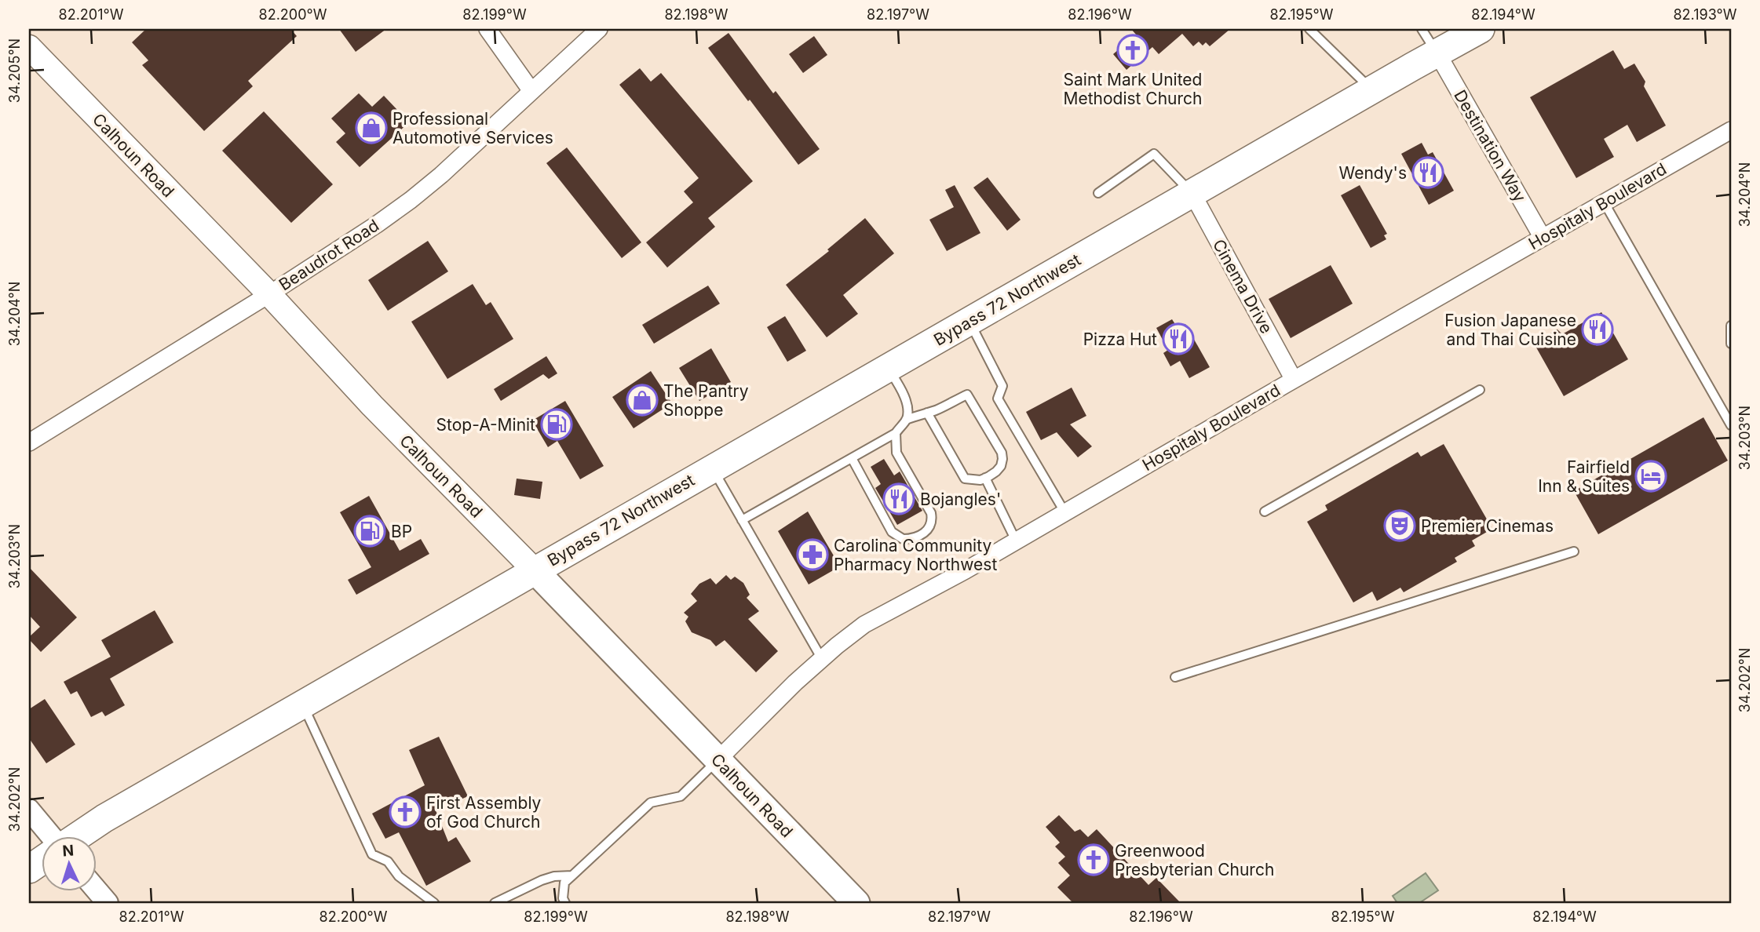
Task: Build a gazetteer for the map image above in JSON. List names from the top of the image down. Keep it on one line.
{"streets":{"highway":["Bypass 72 Northwest"],"main road":["Calhoun Road"],"street":["Destination Way","Hospitaly Boulevard","Beaudrot Road","Cinema Drive"]},"crossings":[["Destination Way","Hospitaly Boulevard"],["Destination Way","Bypass 72 Northwest"],["Calhoun Road","Hospitaly Boulevard"],["Calhoun Road","Beaudrot Road"],["Calhoun Road","Bypass 72 Northwest"],["Hospitaly Boulevard","Cinema Drive"],["Cinema Drive","Bypass 72 Northwest"]],"places":{"church":["Saint Mark United Methodist Church","First Assembly of God Church","Greenwood Presbyterian Church"],"shop":["Professional Automotive Services","The Pantry Shoppe"],"restaurant":["Wendy's","Fusion Japanese and Thai Cuisine","Pizza Hut","Bojangles'"],"fuel station":["Stop-A-Minit","BP"],"hotel":["Fairfield Inn & Suites"],"theatre":["Premier Cinemas"],"pharmacy":["Carolina Community Pharmacy Northwest"]},"north":"top","coordinates":["82.201°W","82.200°W","82.199°W","82.198°W","82.197°W","82.196°W","82.195°W","82.194°W","82.193°W","34.205°N","34.204°N","34.203°N","34.202°N"]}
